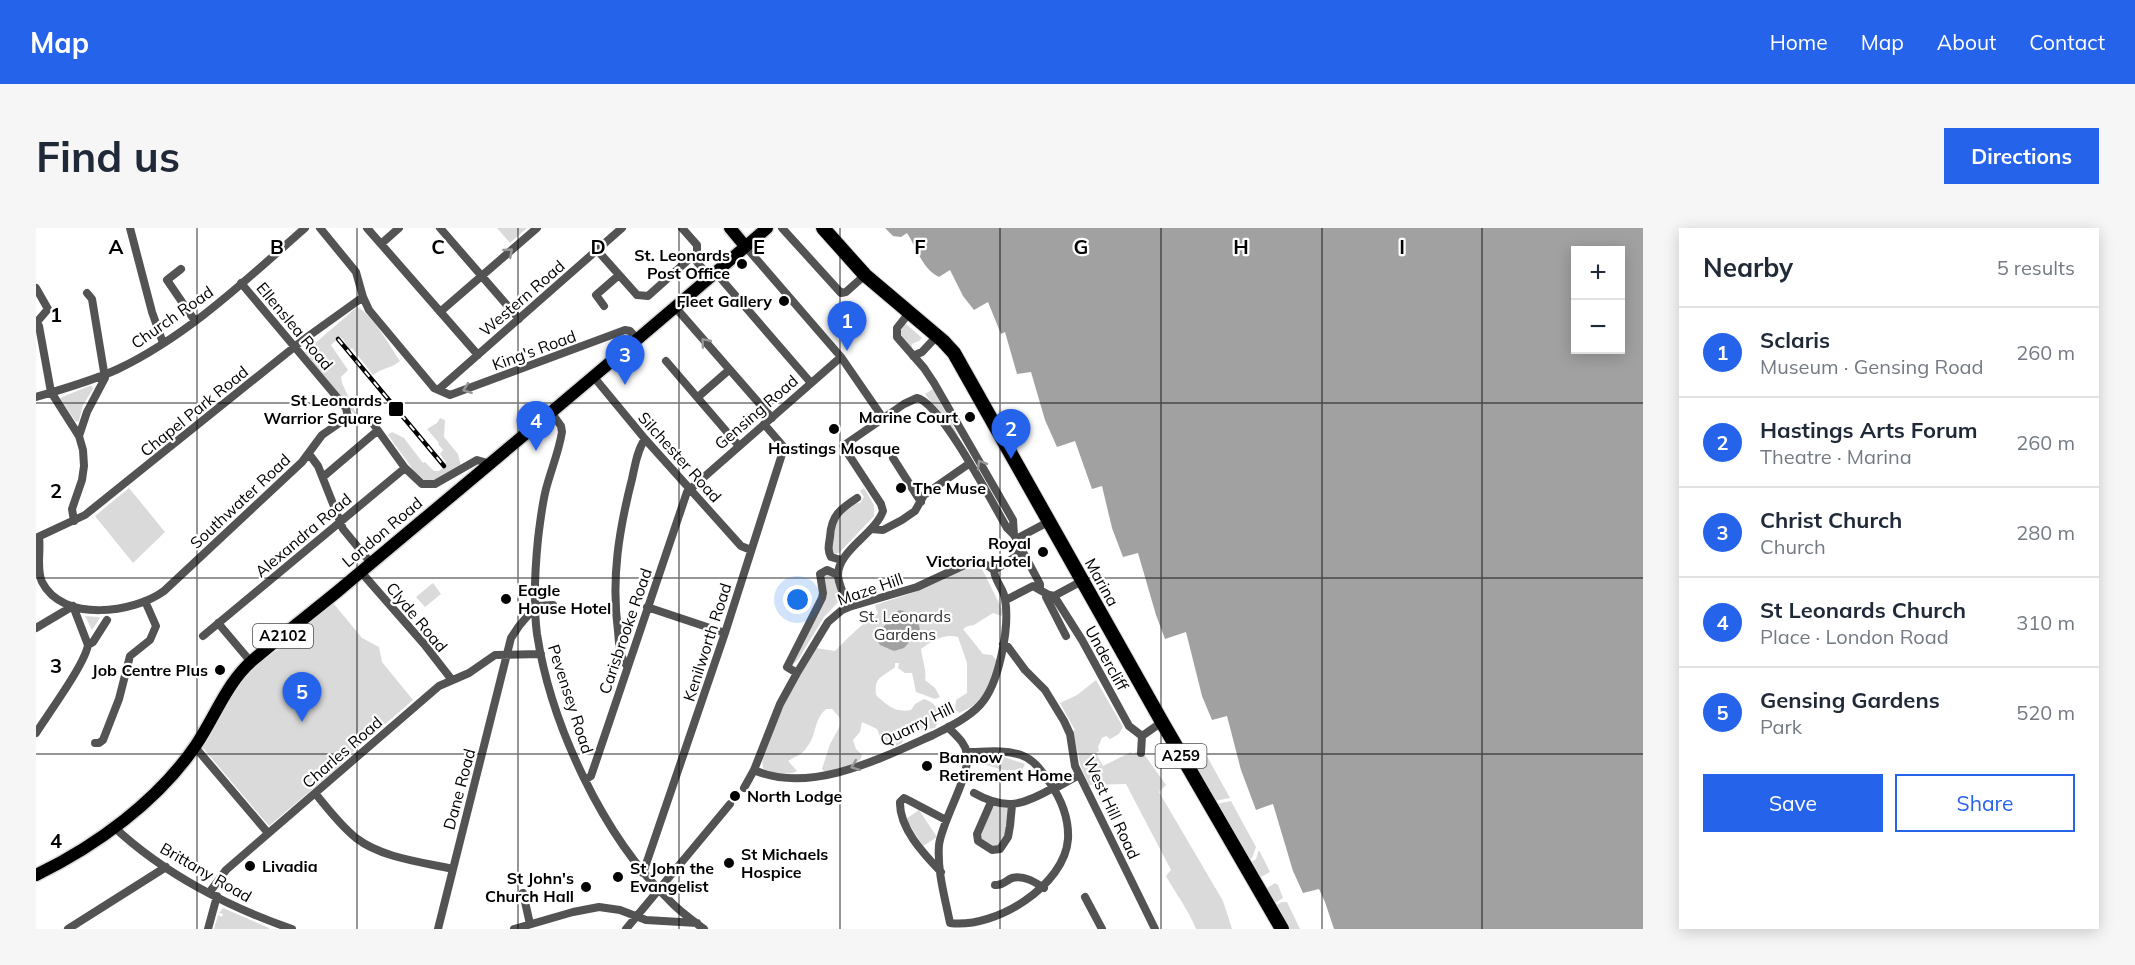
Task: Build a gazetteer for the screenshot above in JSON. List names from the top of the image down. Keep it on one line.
{"streets":{"highway":["Marina","A259"],"main road":["London Road","A2102"],"street":["Western Road","Church Road","Ellenslea Road","King's Road","Chapel Park Road","Gensing Road","Silchester Road","Southwater Road","Alexandra Road","Maze Hill","Clyde Road","Carisbrooke Road","Kenilworth Road","Undercliff","Pevensey Road","Quarry Hill","Charles Road","Dane Road","West Hill Road","Brittany Road"]},"crossings":[["Western Road","King's Road"],["Church Road","Ellenslea Road"],["Ellenslea Road","Chapel Park Road"],["Ellenslea Road","Southwater Road"],["King's Road","London Road"],["Gensing Road","Silchester Road"],["Gensing Road","Carisbrooke Road"],["Gensing Road","Kenilworth Road"],["Silchester Road","London Road"],["Silchester Road","Carisbrooke Road"],["Silchester Road","Kenilworth Road"],["London Road","Clyde Road"],["London Road","Pevensey Road"],["London Road","Brittany Road"],["Marina","A259"],["Maze Hill","Quarry Hill"],["Clyde Road","Charles Road"],["Carisbrooke Road","Pevensey Road"],["Kenilworth Road","Pevensey Road"],["Pevensey Road","Charles Road"],["Quarry Hill","West Hill Road"],["Charles Road","Dane Road"],["Charles Road","Brittany Road"]],"one_way":["King's Road","Quarry Hill"],"parks":["St. Leonards Gardens"],"places":{"other":["St. Leonards Post Office","Fleet Gallery","Marine Court","Hastings Mosque","The Muse","Royal Victoria Hotel","Eagle House Hotel","Job Centre Plus","Bannow Retirement Home","North Lodge","St Michaels Hospice","Livadia","St John the Evangelist","St John's Church Hall"],"transit":["St Leonards Warrior Square"]},"page":{"header":"Map","nav":["Home","Map","About","Contact"],"buttons":["Directions",["Save","Share"]],"title":"Find us","heading":["Nearby","5 results"],"map_buttons":["+","−"],"pins":["1","3","4","2","5"],"list":[{"mark":"1","name":"Sclaris","note":"Museum · Gensing Road","value":"260 m"},{"mark":"2","name":"Hastings Arts Forum","note":"Theatre · Marina","value":"260 m"},{"mark":"3","name":"Christ Church","note":"Church","value":"280 m"},{"mark":"4","name":"St Leonards Church","note":"Place · London Road","value":"310 m"},{"mark":"5","name":"Gensing Gardens","note":"Park","value":"520 m"}]},"grid":{"columns":["A","B","C","D","E","F","G","H","I"],"rows":["1","2","3","4"]}}
